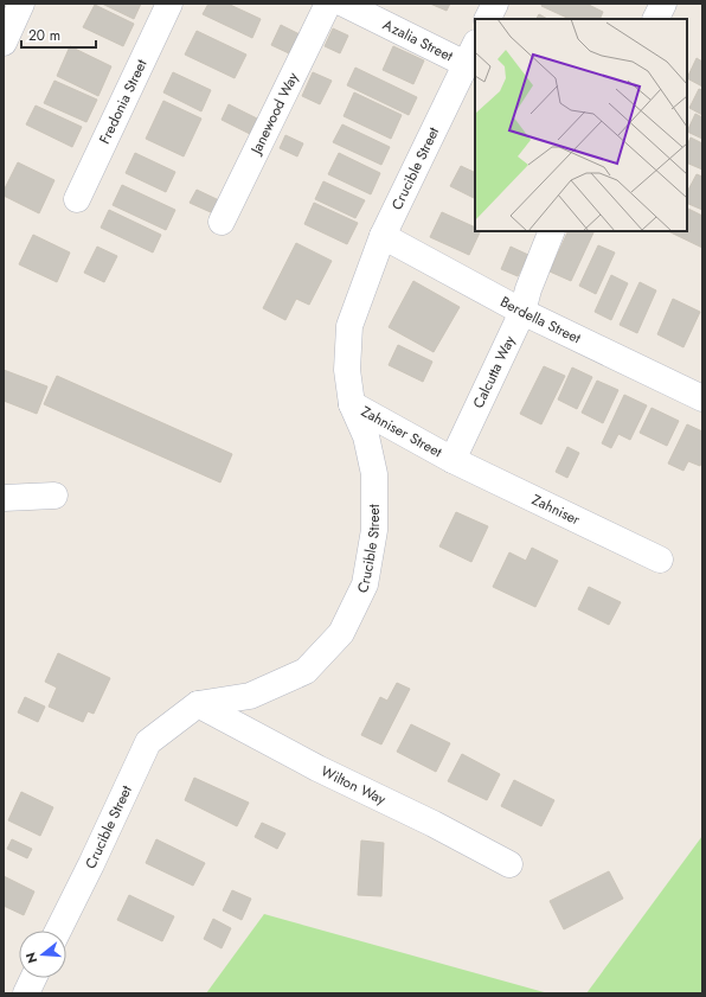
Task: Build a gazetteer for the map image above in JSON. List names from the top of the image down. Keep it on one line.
{"streets":{"street":["Azalia Street","Fredonia Street","Janewood Way","Crucible Street","Berdella Street","Calcutta Way","Zahniser Street","Zahniser","Wilton Way"]},"crossings":[["Azalia Street","Crucible Street"],["Crucible Street","Berdella Street"],["Crucible Street","Zahniser Street"],["Crucible Street","Wilton Way"],["Berdella Street","Calcutta Way"],["Calcutta Way","Zahniser Street"],["Calcutta Way","Zahniser"],["Zahniser Street","Zahniser"]],"scale_bar":"20 m","north":"left"}
